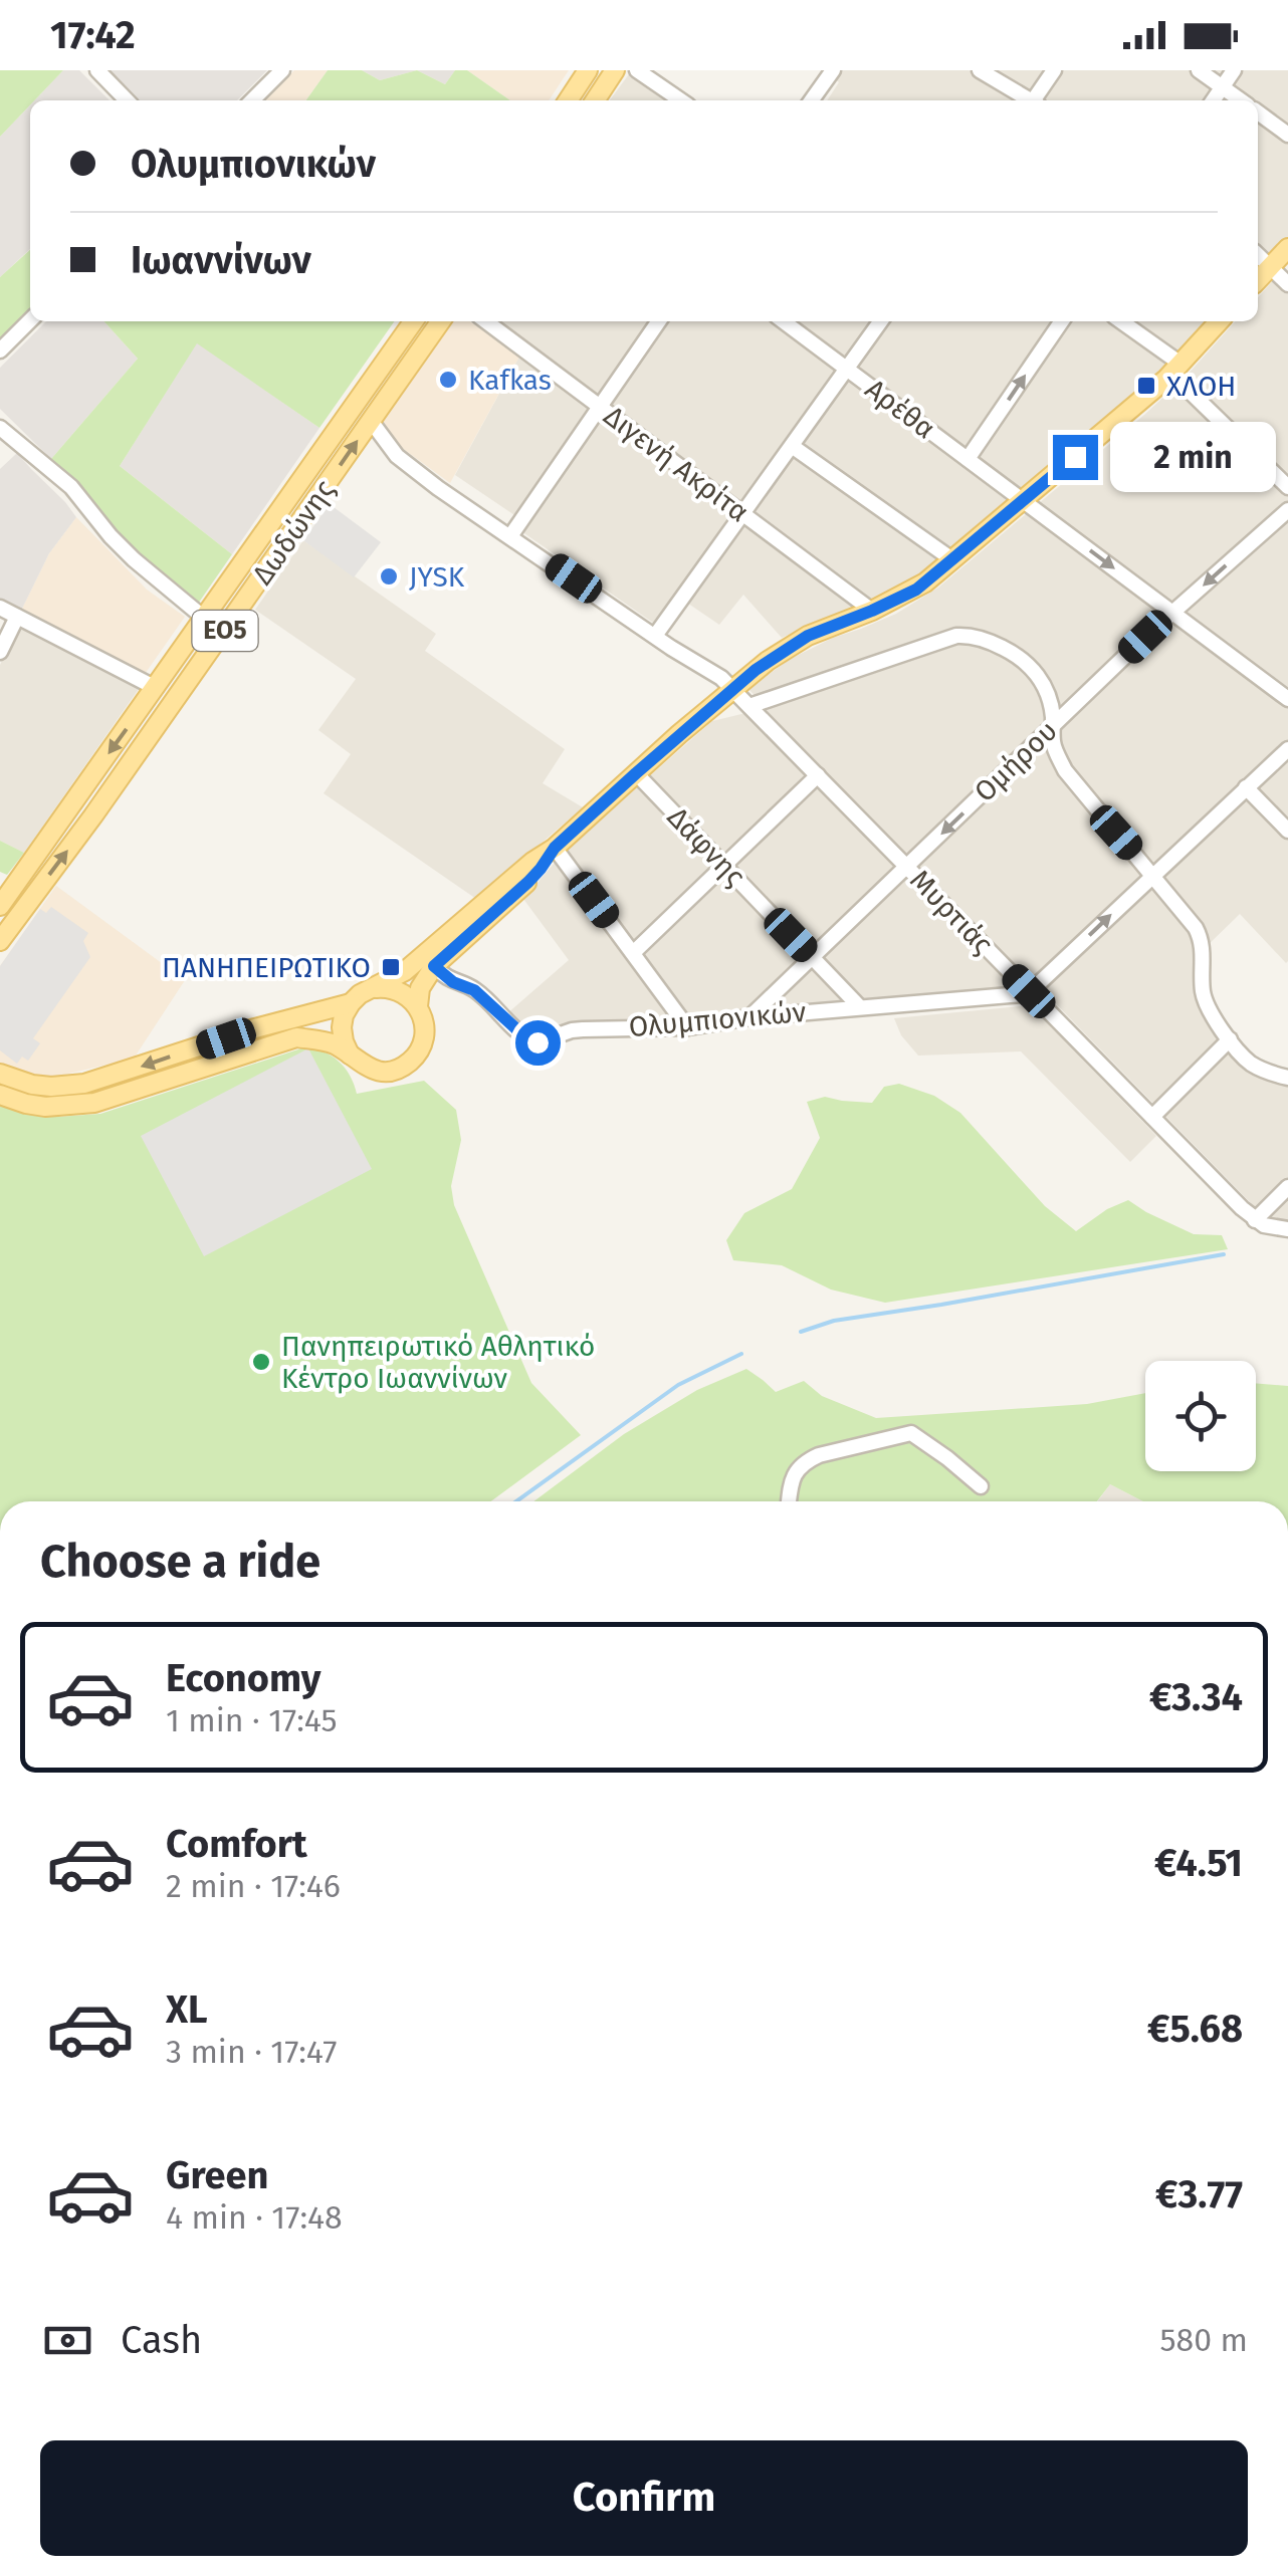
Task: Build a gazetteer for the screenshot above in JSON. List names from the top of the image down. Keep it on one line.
{"streets":{"main road":["Δωδώνης","ΕΟ5"],"street":["Αρέθα","Διγενή Ακρίτα","Ομήρου","Δάφνης","Μυρτιάς","Ολυμπιονικών"]},"crossings":[["Αρέθα","Ομήρου"],["Δωδώνης","Μυρτιάς"],["Ομήρου","Δάφνης"],["Ομήρου","Μυρτιάς"],["Ομήρου","Ολυμπιονικών"],["Δάφνης","Ολυμπιονικών"],["Μυρτιάς","Ολυμπιονικών"]],"one_way":["Ομήρου"],"places":{"other":["Kafkas","JYSK","Πανηπειρωτικό Αθλητικό Κέντρο Ιωαννίνων"],"transit":["ΧΛΟΗ","ΠΑΝΗΠΕΙΡΩΤΙΚΟ"]},"page":{"status":"17:42","banner":["Ολυμπιονικών","Ιωαννίνων"],"bubble":"2 min","heading":"Choose a ride","list":[{"name":"Economy","note":"1 min · 17:45","value":"€3.34"},{"name":"Comfort","note":"2 min · 17:46","value":"€4.51"},{"name":"XL","note":"3 min · 17:47","value":"€5.68"},{"name":"Green","note":"4 min · 17:48","value":"€3.77"}],"pay":["Cash","580 m"],"buttons":"Confirm"}}
